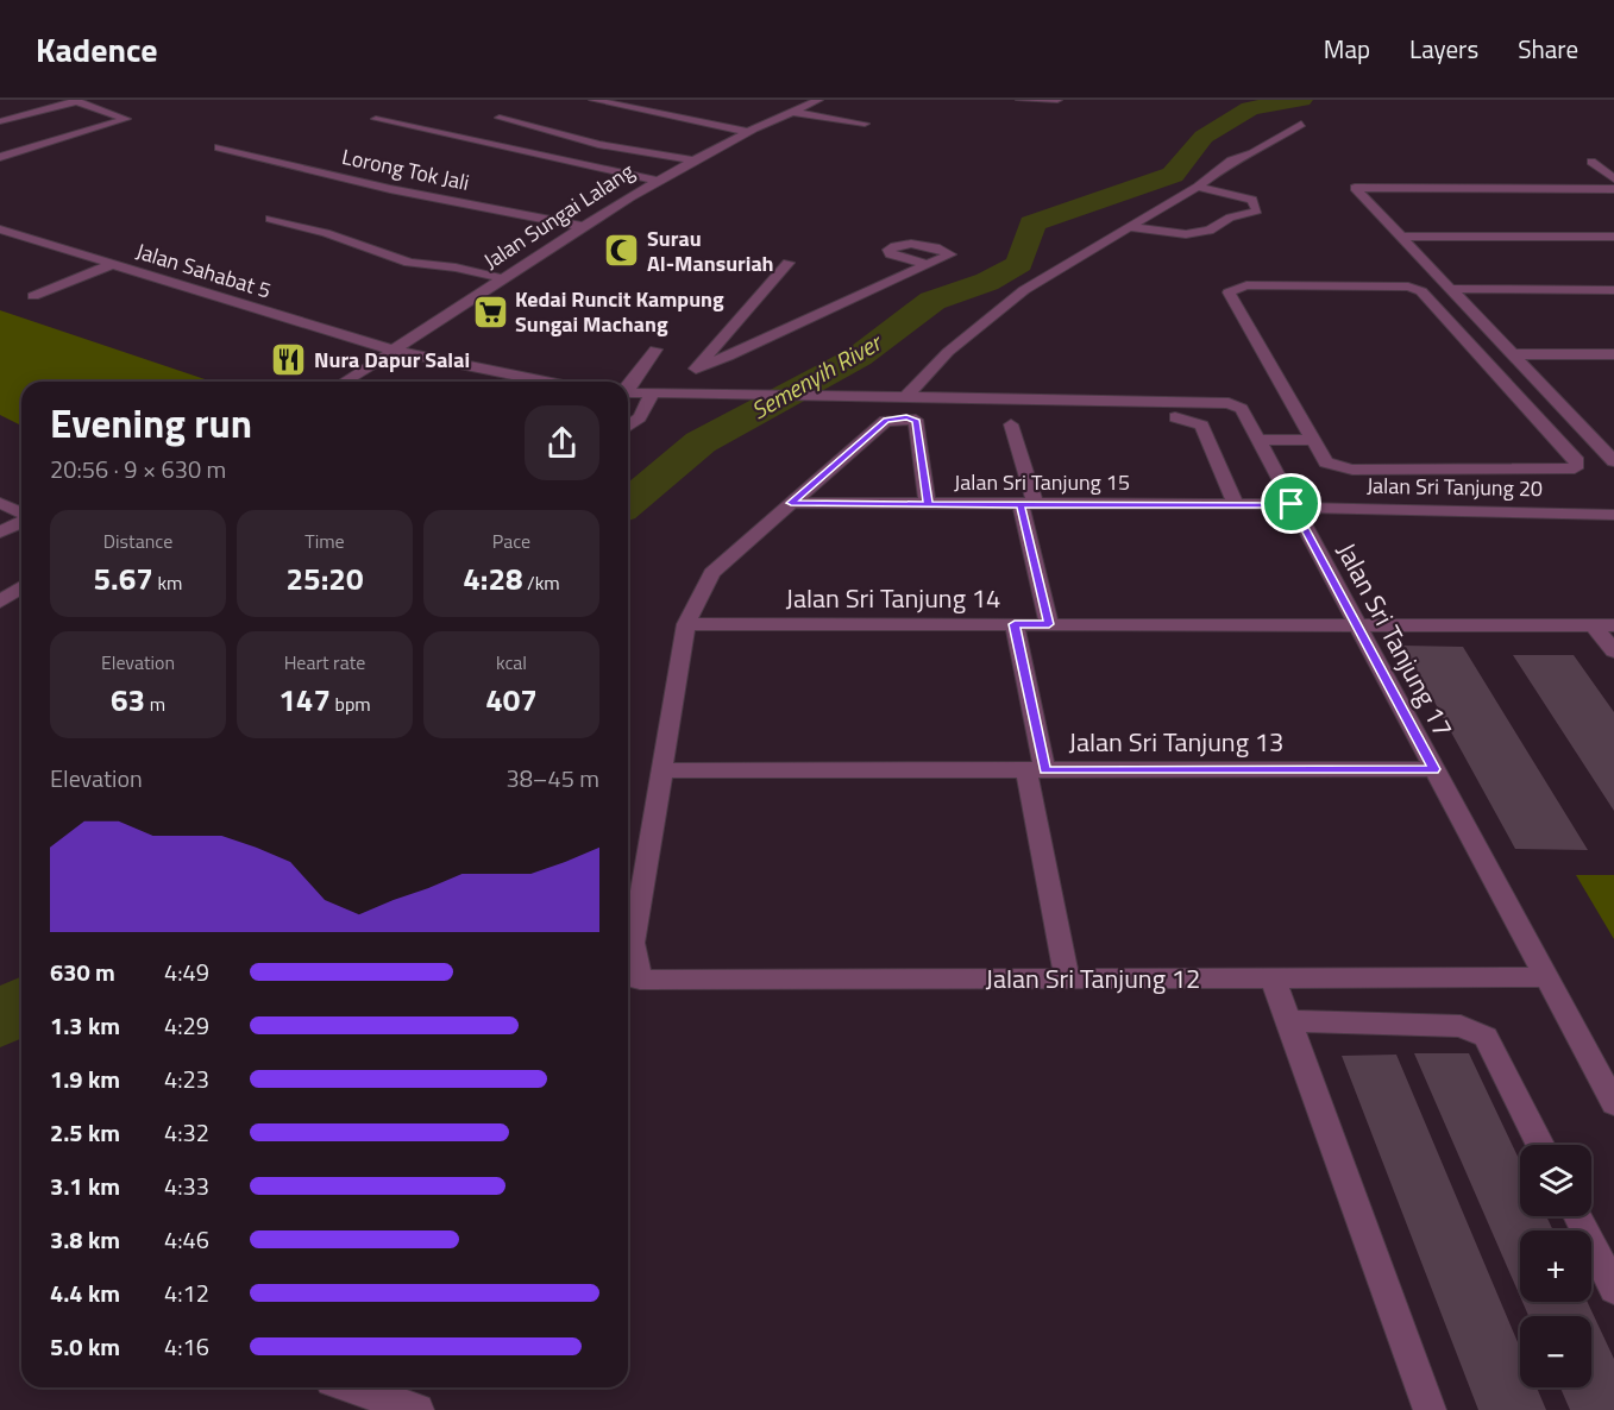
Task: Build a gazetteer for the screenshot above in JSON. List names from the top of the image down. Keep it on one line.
{"streets":{"street":["Lorong Tok Jali","Jalan Sungai Lalang","Jalan Sahabat 5","Jalan Sri Tanjung 15","Jalan Sri Tanjung 20","Jalan Sri Tanjung 14","Jalan Sri Tanjung 17","Jalan Sri Tanjung 13","Jalan Sri Tanjung 12"]},"crossings":[["Lorong Tok Jali","Jalan Sungai Lalang"],["Jalan Sungai Lalang","Jalan Sahabat 5"],["Jalan Sri Tanjung 15","Jalan Sri Tanjung 20"],["Jalan Sri Tanjung 15","Jalan Sri Tanjung 17"],["Jalan Sri Tanjung 20","Jalan Sri Tanjung 17"],["Jalan Sri Tanjung 14","Jalan Sri Tanjung 17"],["Jalan Sri Tanjung 17","Jalan Sri Tanjung 13"],["Jalan Sri Tanjung 17","Jalan Sri Tanjung 12"],["Jalan Sri Tanjung 13","Jalan Sri Tanjung 12"]],"water":["Semenyih River"],"places":{"mosque":["Surau Al-Mansuriah"],"supermarket":["Kedai Runcit Kampung Sungai Machang"],"restaurant":["Nura Dapur Salai"]},"page":{"header":"Kadence","nav":["Map","Layers","Share"],"heading":["Evening run","20:56 · 9 × 630 m"],"stats":[["Distance","5.67 km"],["Time","25:20"],["Pace","4:28 /km"],["Elevation","63 m"],["Heart rate","147 bpm"],["kcal","407"]],"chart":["Elevation","38–45 m"],"list":[{"name":"630 m","note":"4:49"},{"name":"1.3 km","note":"4:29"},{"name":"1.9 km","note":"4:23"},{"name":"2.5 km","note":"4:32"},{"name":"3.1 km","note":"4:33"},{"name":"3.8 km","note":"4:46"},{"name":"4.4 km","note":"4:12"},{"name":"5.0 km","note":"4:16"}],"map_buttons":["+","−"]}}
